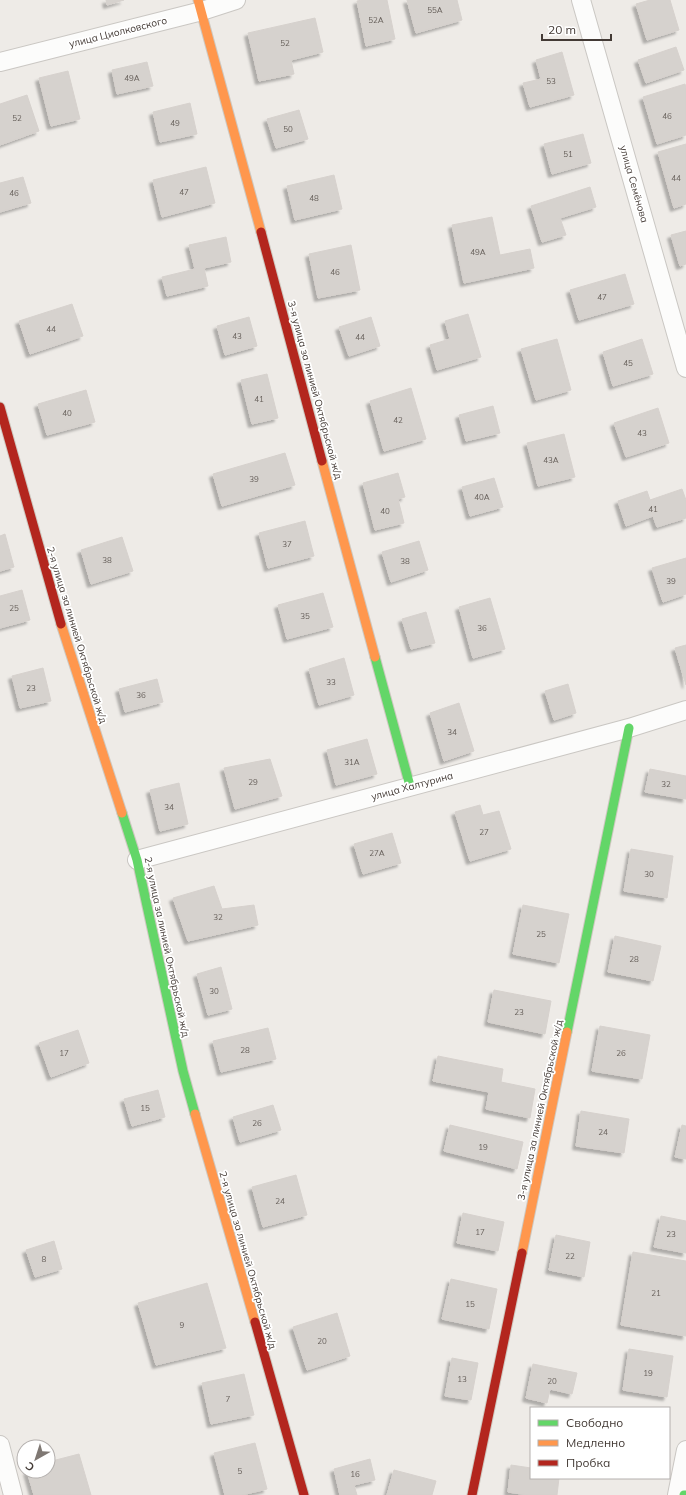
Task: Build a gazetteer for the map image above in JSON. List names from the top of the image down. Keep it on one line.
{"streets":{"street":["улица Циолковского","улица Семёнова","3-я улица за линией Октябрьской ж/д","2-я улица за линией Октябрьской ж/д","улица Халтурина"]},"crossings":[["улица Циолковского","3-я улица за линией Октябрьской ж/д"],["3-я улица за линией Октябрьской ж/д","улица Халтурина"],["2-я улица за линией Октябрьской ж/д","улица Халтурина"]],"house_numbers":["55А","52А","52","49А","53","46","52","49","50","51","44","47","46","48","49А","46","47","44","43","44","45","41","40","42","43","43А","39","40А","41","40","37","38","38","39","25","35","36","33","23","36","34","31А","29","32","34","27","27А","30","32","25","28","30","23","28","17","26","15","26","24","19","24","17","23","22","8","21","15","9","20","19","13","20","7","5","16"],"legend":["Свободно","Медленно","Пробка"],"scale_bar":"20 m","north":"bottom left"}
